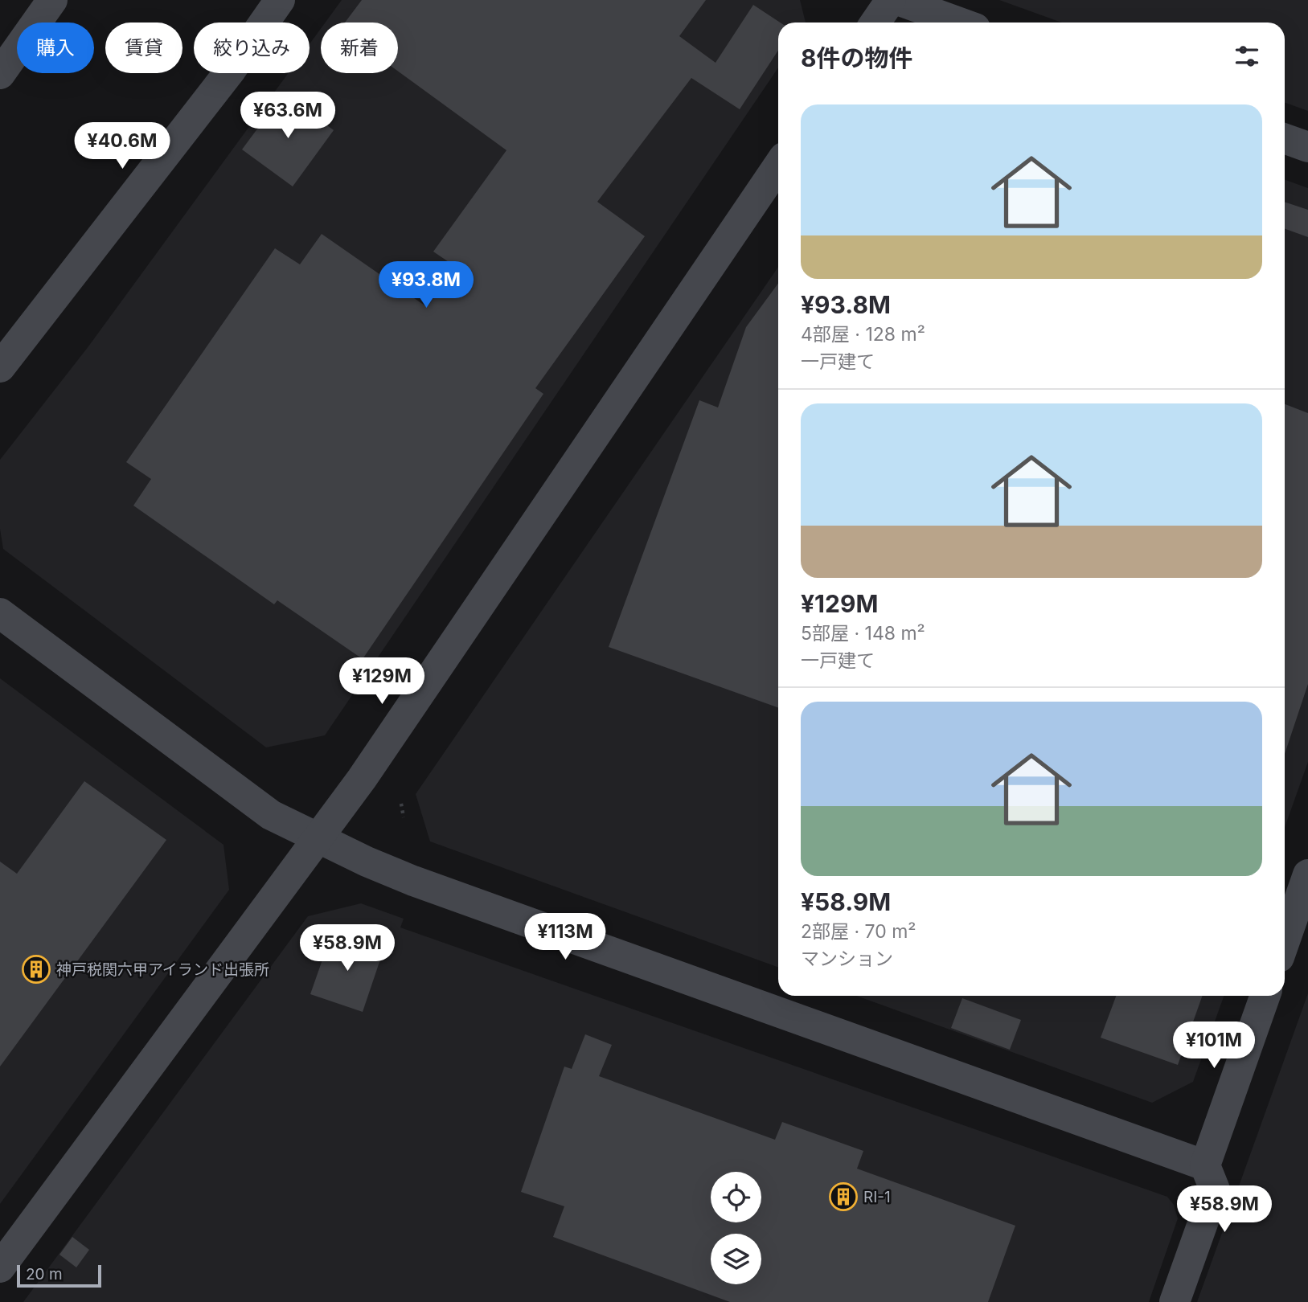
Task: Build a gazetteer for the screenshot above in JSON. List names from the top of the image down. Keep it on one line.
{"places":{"building":["神戸税関六甲アイランド出張所","RI-1"]},"scale_bar":"20 m","page":{"chip":["購入","賃貸","絞り込み","新着"],"heading":"8件の物件","list":[{"name":"¥93.8M","note":"4部屋 · 128 m² · 一戸建て"},{"name":"¥129M","note":"5部屋 · 148 m² · 一戸建て"},{"name":"¥58.9M","note":"2部屋 · 70 m² · マンション"}],"price":["¥63.6M","¥40.6M","¥93.8M","¥129M","¥113M","¥58.9M","¥101M","¥58.9M"],"scale":"20 m"}}
